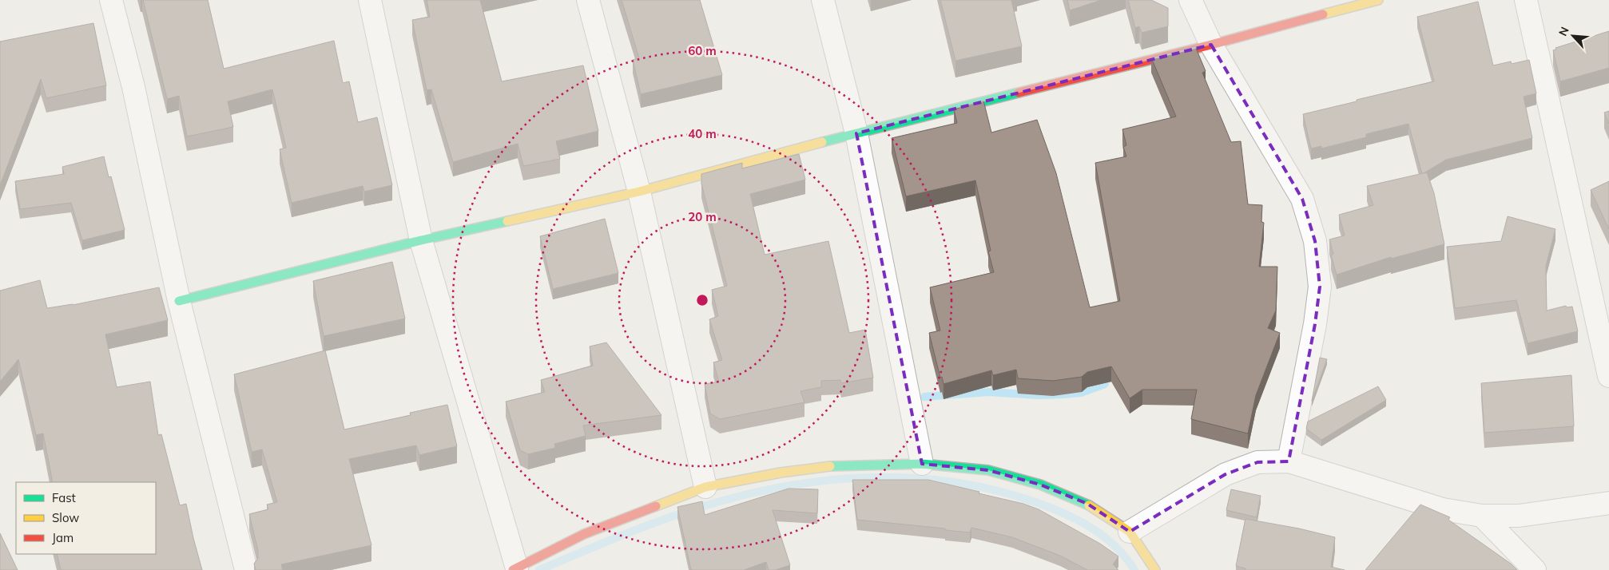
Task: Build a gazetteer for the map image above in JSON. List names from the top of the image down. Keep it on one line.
{"legend":["Fast","Slow","Jam"],"north":"top left","rings":["60 m","40 m","20 m"]}
